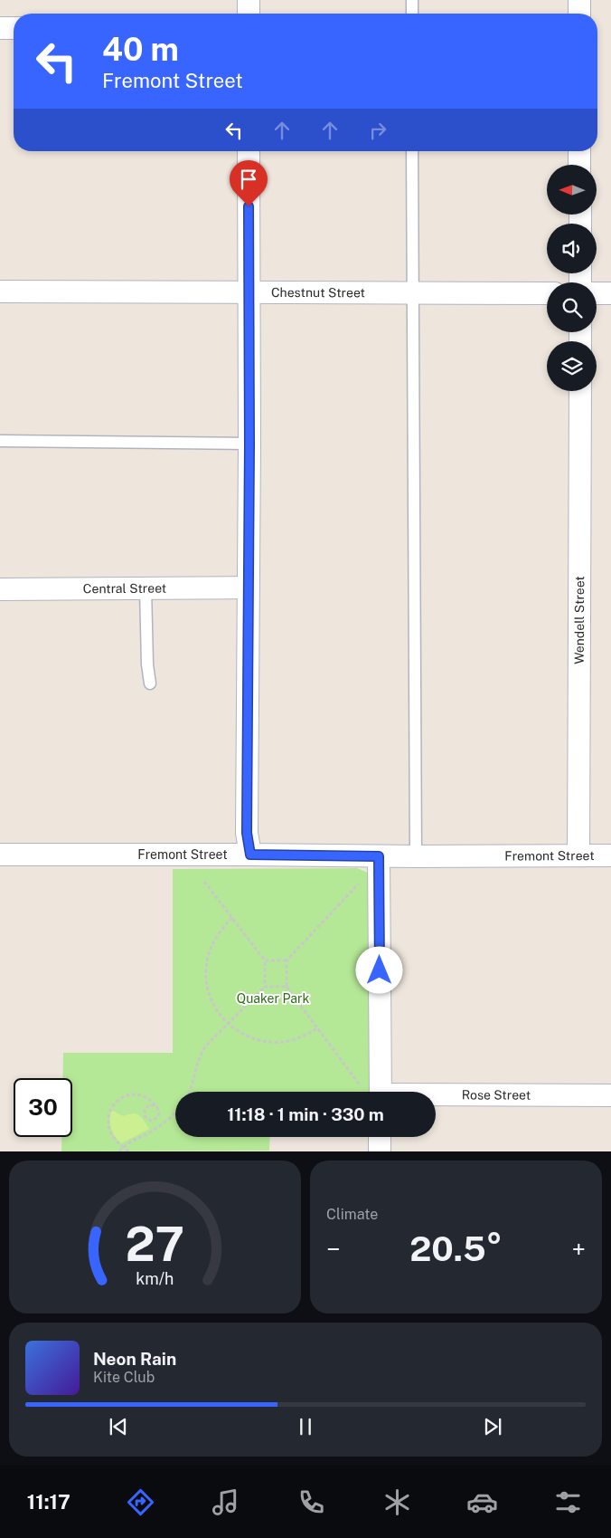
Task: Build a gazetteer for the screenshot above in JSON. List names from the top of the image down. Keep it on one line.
{"streets":{"street":["Chestnut Street","Central Street","Wendell Street","Fremont Street","Rose Street"]},"crossings":[["Wendell Street","Fremont Street"]],"parks":["Quaker Park"],"north":"left","page":{"turn":["40 m","Fremont Street"],"limit":"30","trip":"11:18 · 1 min · 330 m","tile":"Climate","heat":["−","20.5°","+"],"song":["Neon Rain","Kite Club"],"tabs":"11:17","gauge":["27","km/h"]}}
